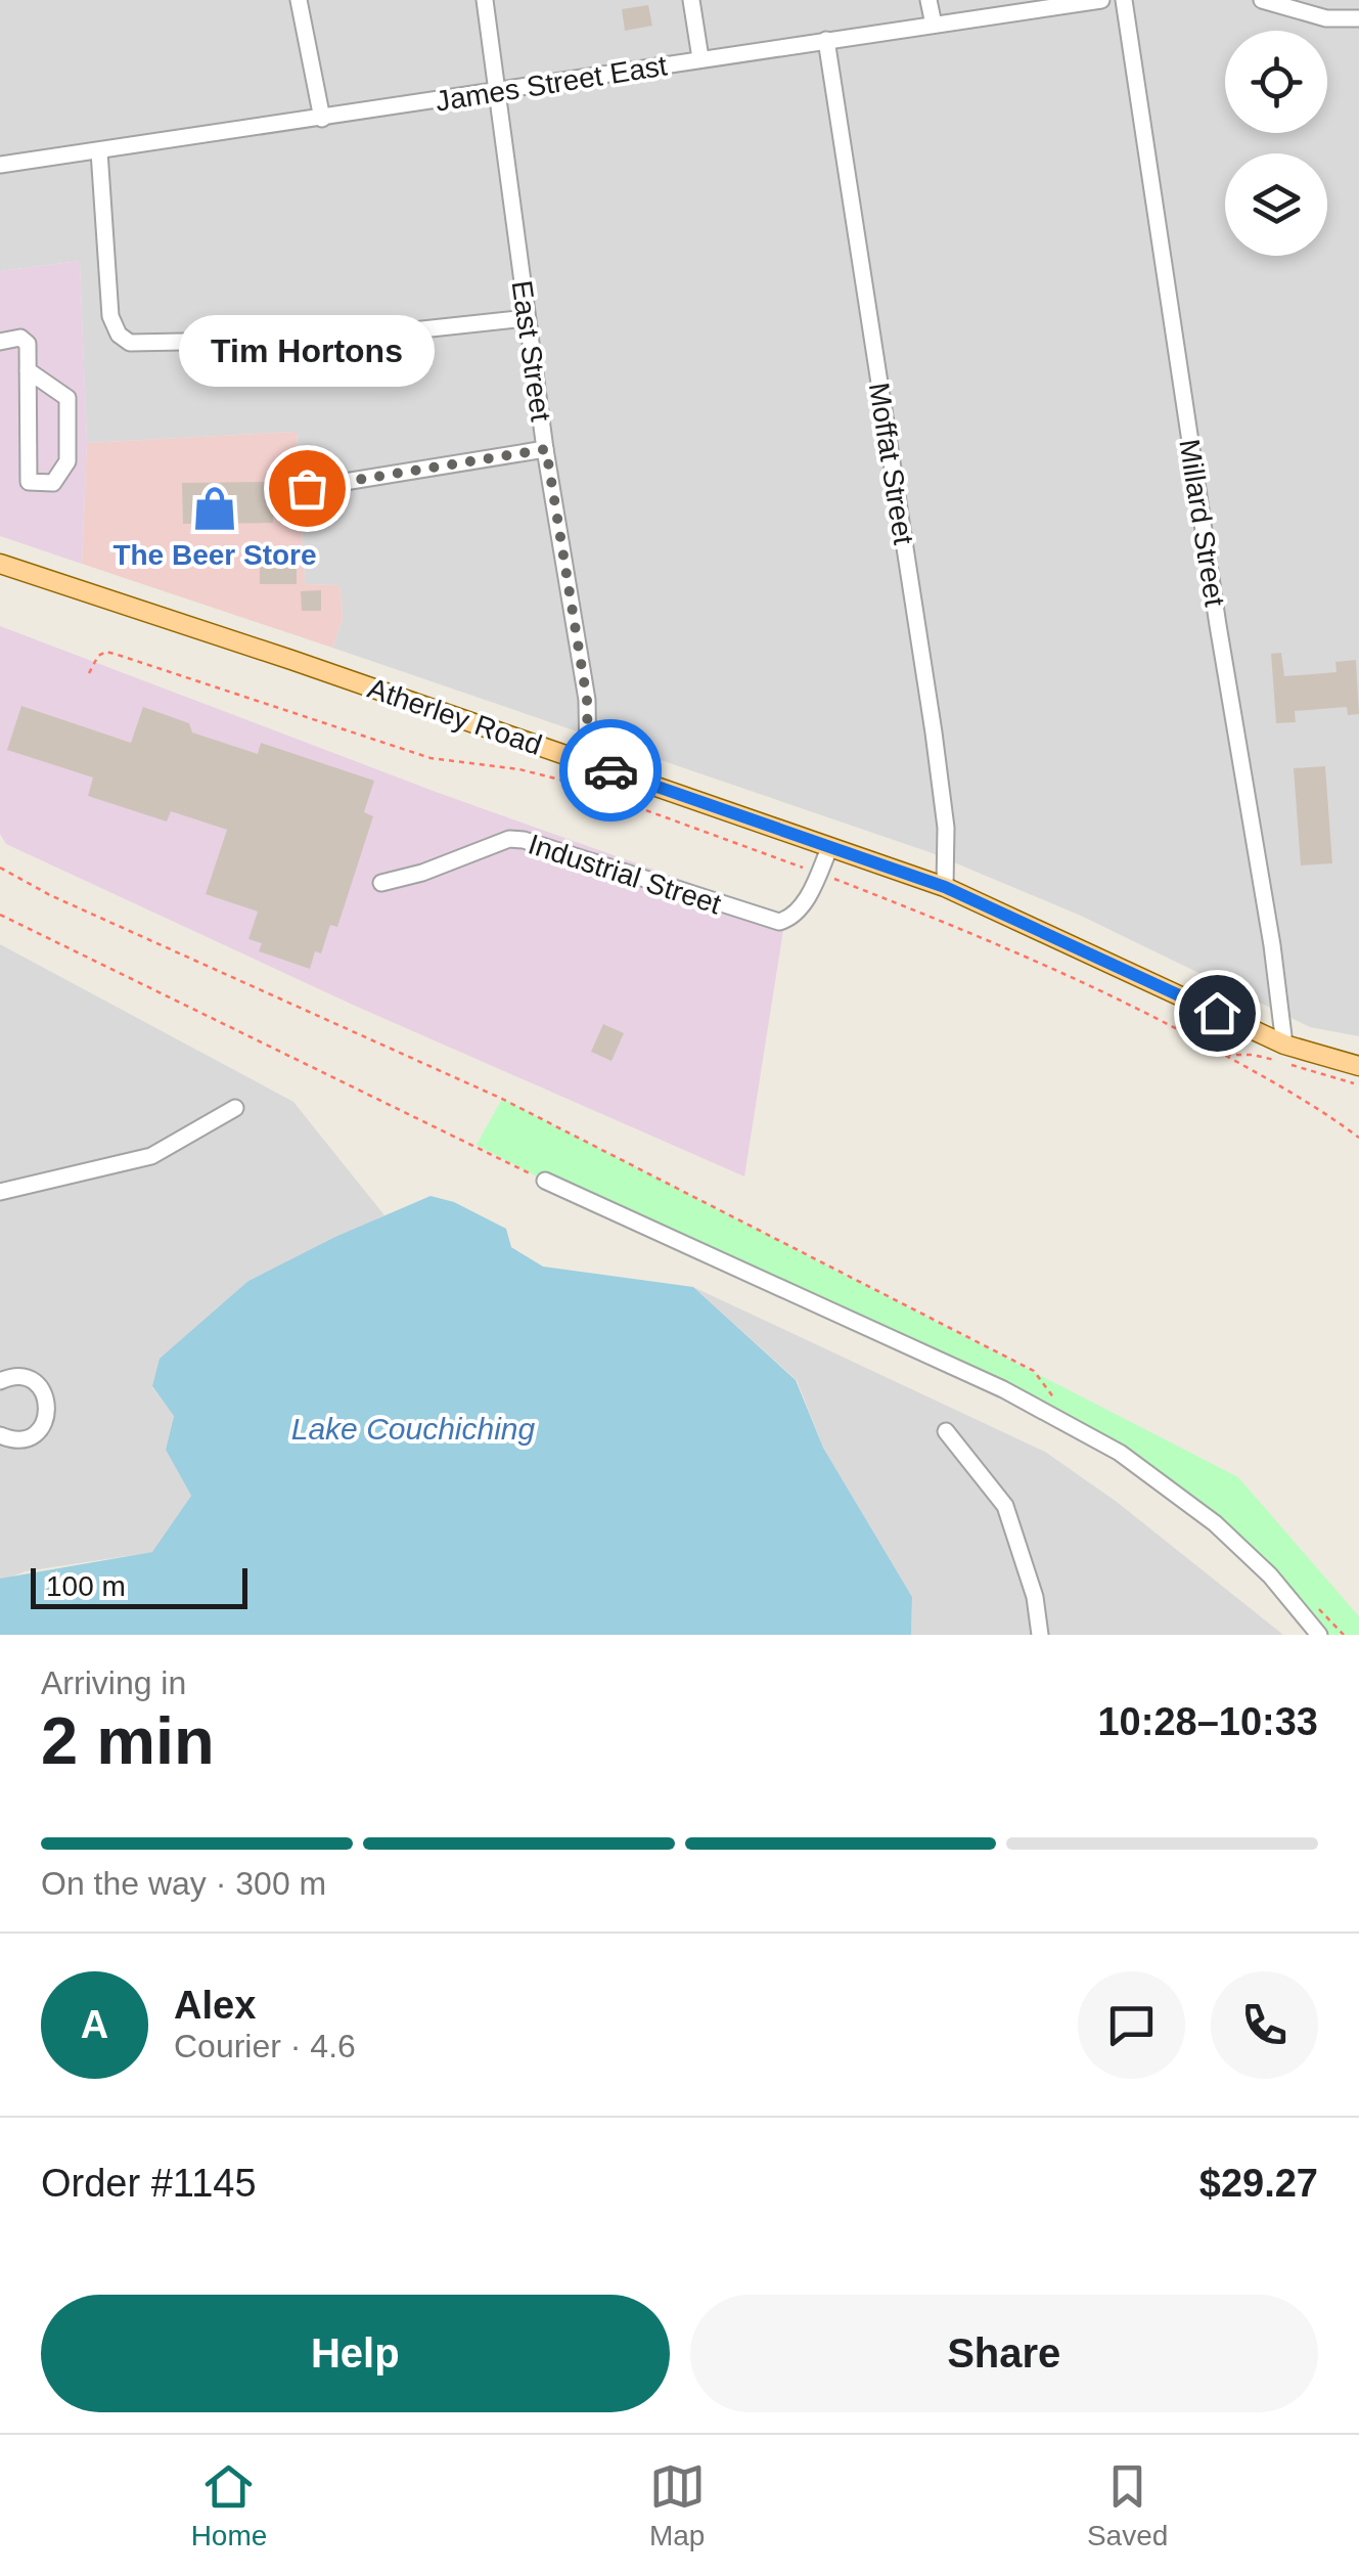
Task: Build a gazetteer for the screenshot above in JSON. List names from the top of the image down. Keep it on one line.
{"streets":{"main road":["Atherley Road"],"street":["James Street East","East Street","Moffat Street","Millard Street","Industrial Street"]},"crossings":[["James Street East","East Street"],["James Street East","Moffat Street"],["East Street","Atherley Road"],["Moffat Street","Atherley Road"],["Millard Street","Atherley Road"],["Atherley Road","Industrial Street"]],"water":["Lake Couchiching"],"places":{"other":["Tim Hortons"],"shop":["The Beer Store"]},"scale_bar":"100 m","page":{"bubble":"Tim Hortons","scale":"100 m","heading":["2 min","Arriving in","10:28–10:33"],"panel":["Alex","Courier · 4.6","Order #1145","$29.27"],"bar":"On the way · 300 m","round":"A","buttons":["Help","Share"],"tabs":["Home","Map","Saved"]}}
